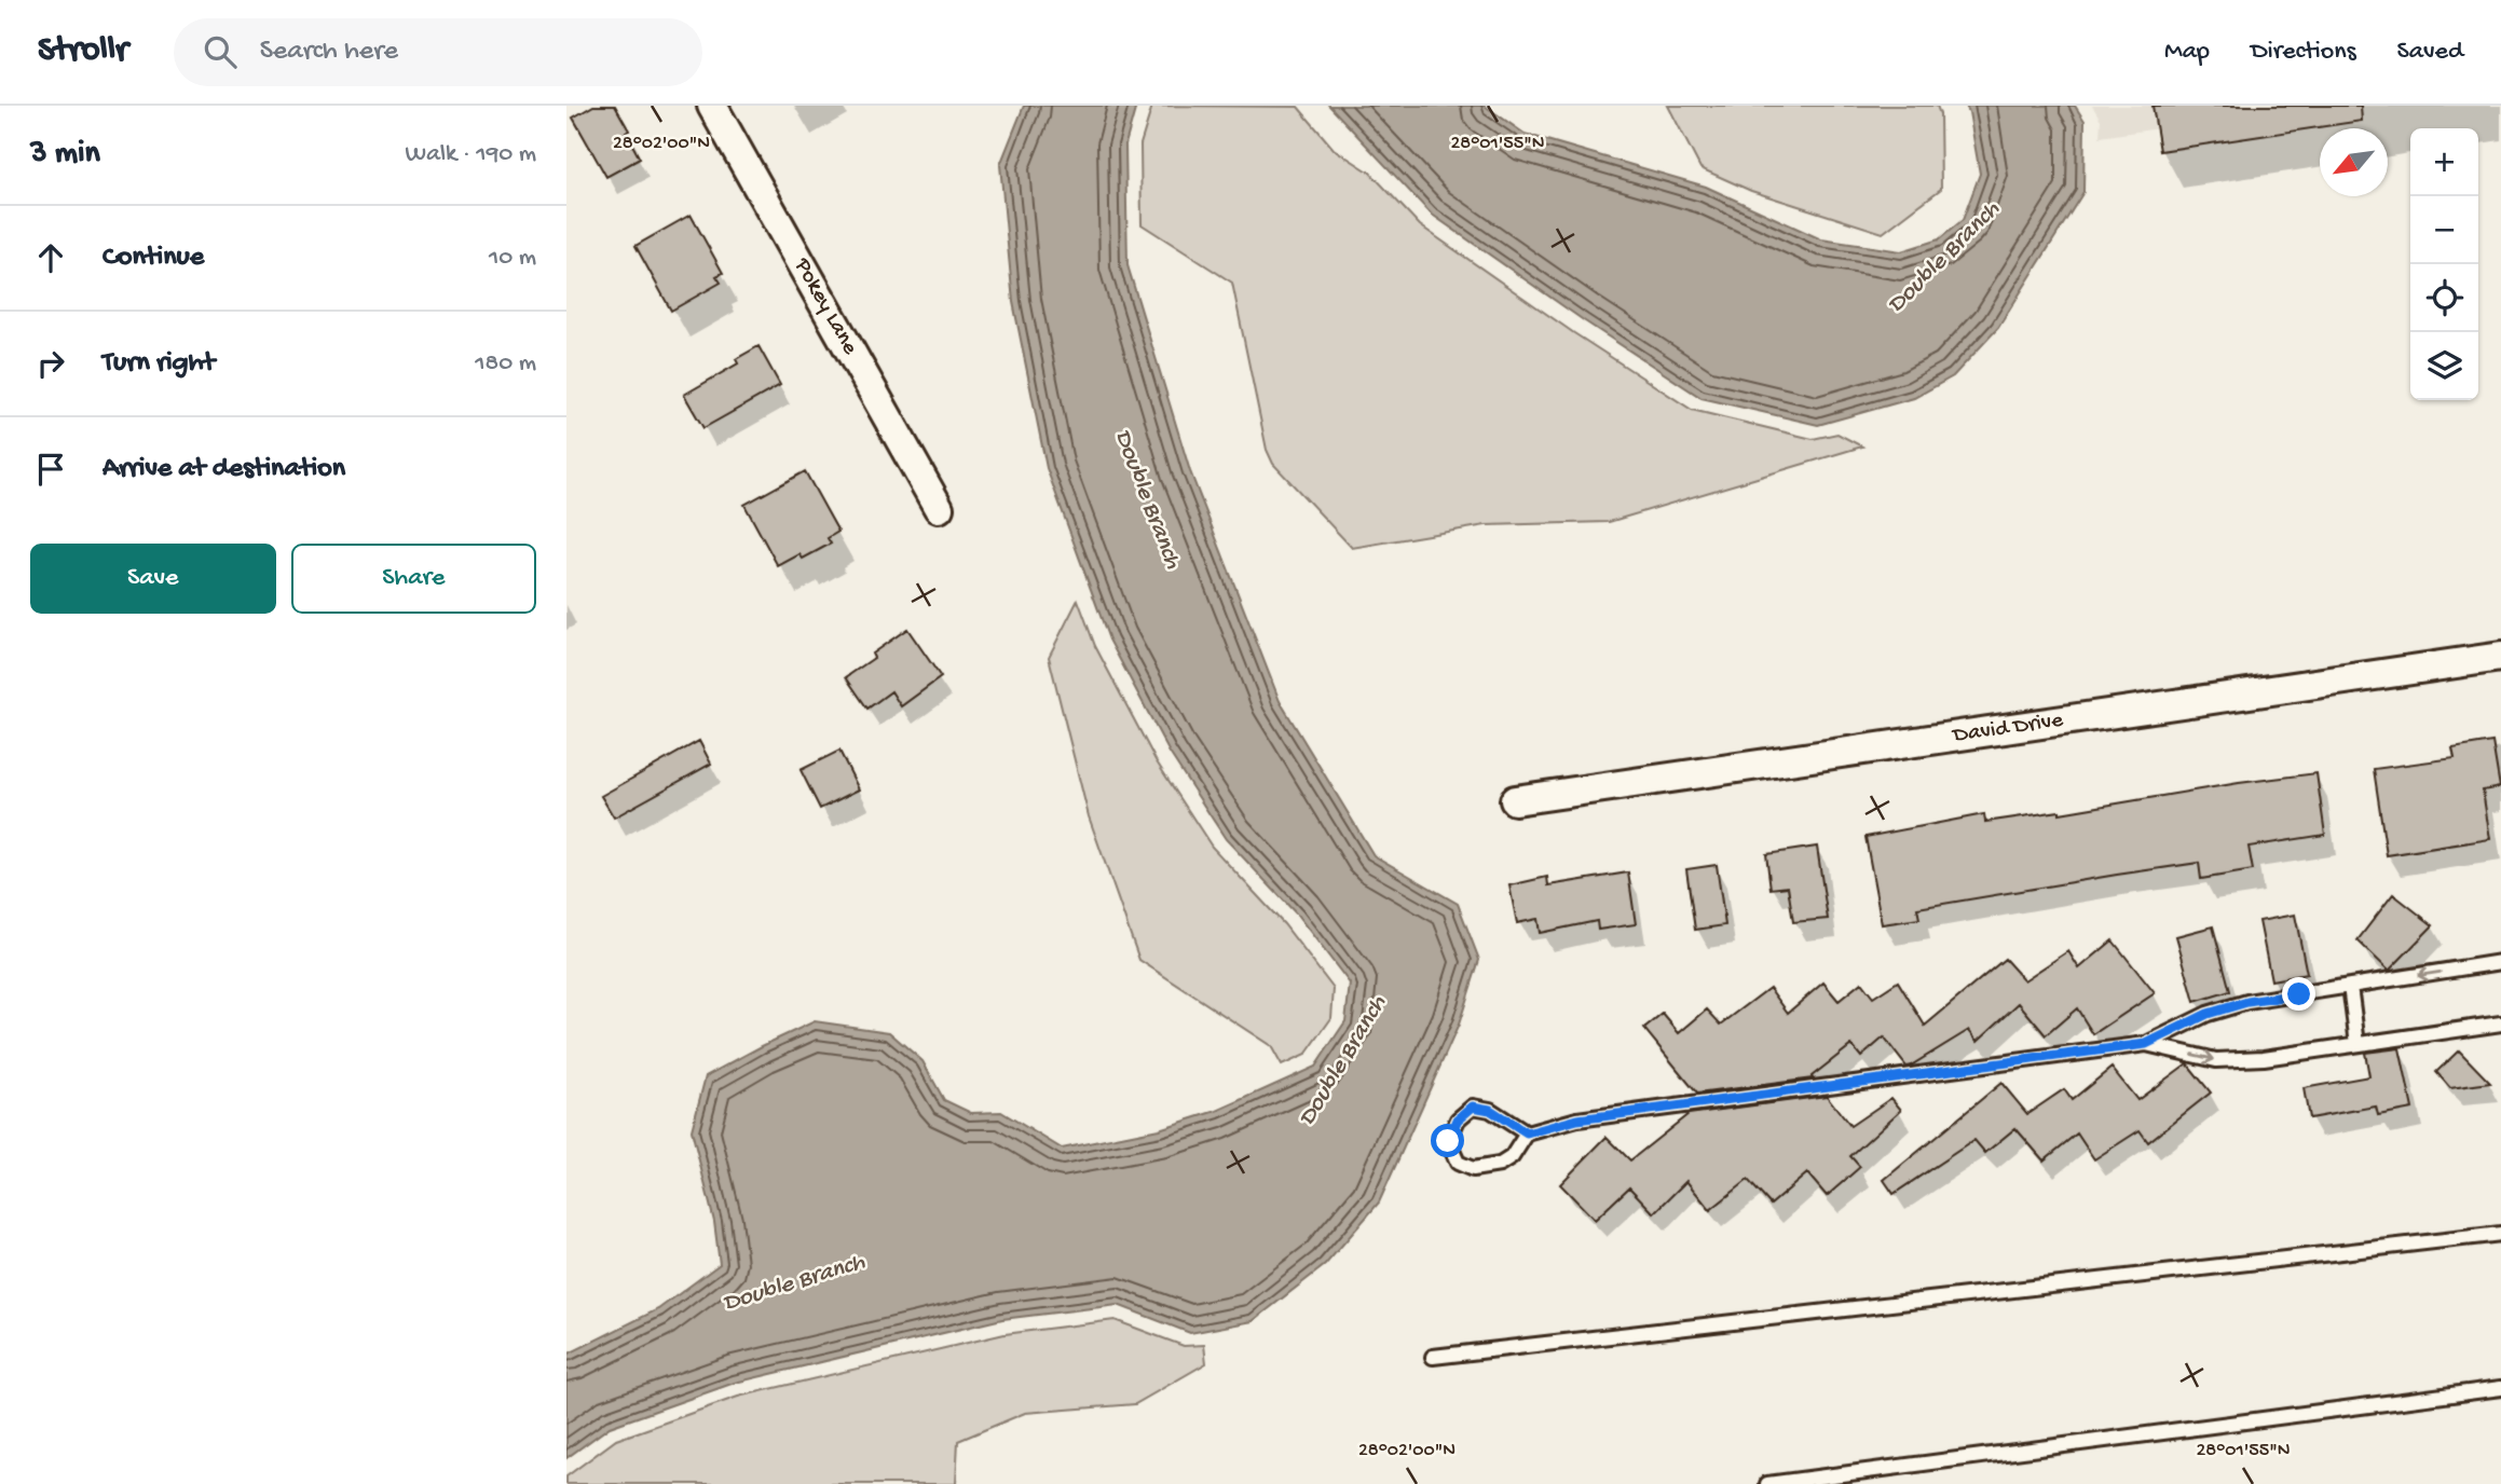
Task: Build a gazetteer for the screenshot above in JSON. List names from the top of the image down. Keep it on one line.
{"streets":{"street":["Pokey Lane","David Drive"]},"water":["Double Branch"],"north":"bottom left","page":{"header":"Strollr","search":"Search here","nav":["Map","Directions","Saved"],"heading":["3 min","Walk · 190 m"],"map_buttons":["+","−"],"list":[["Continue","10 m"],["Turn right","180 m"],"Arrive at destination"],"buttons":["Save","Share"]},"coordinates":["28°02'00\"N","28°01'55\"N"]}
